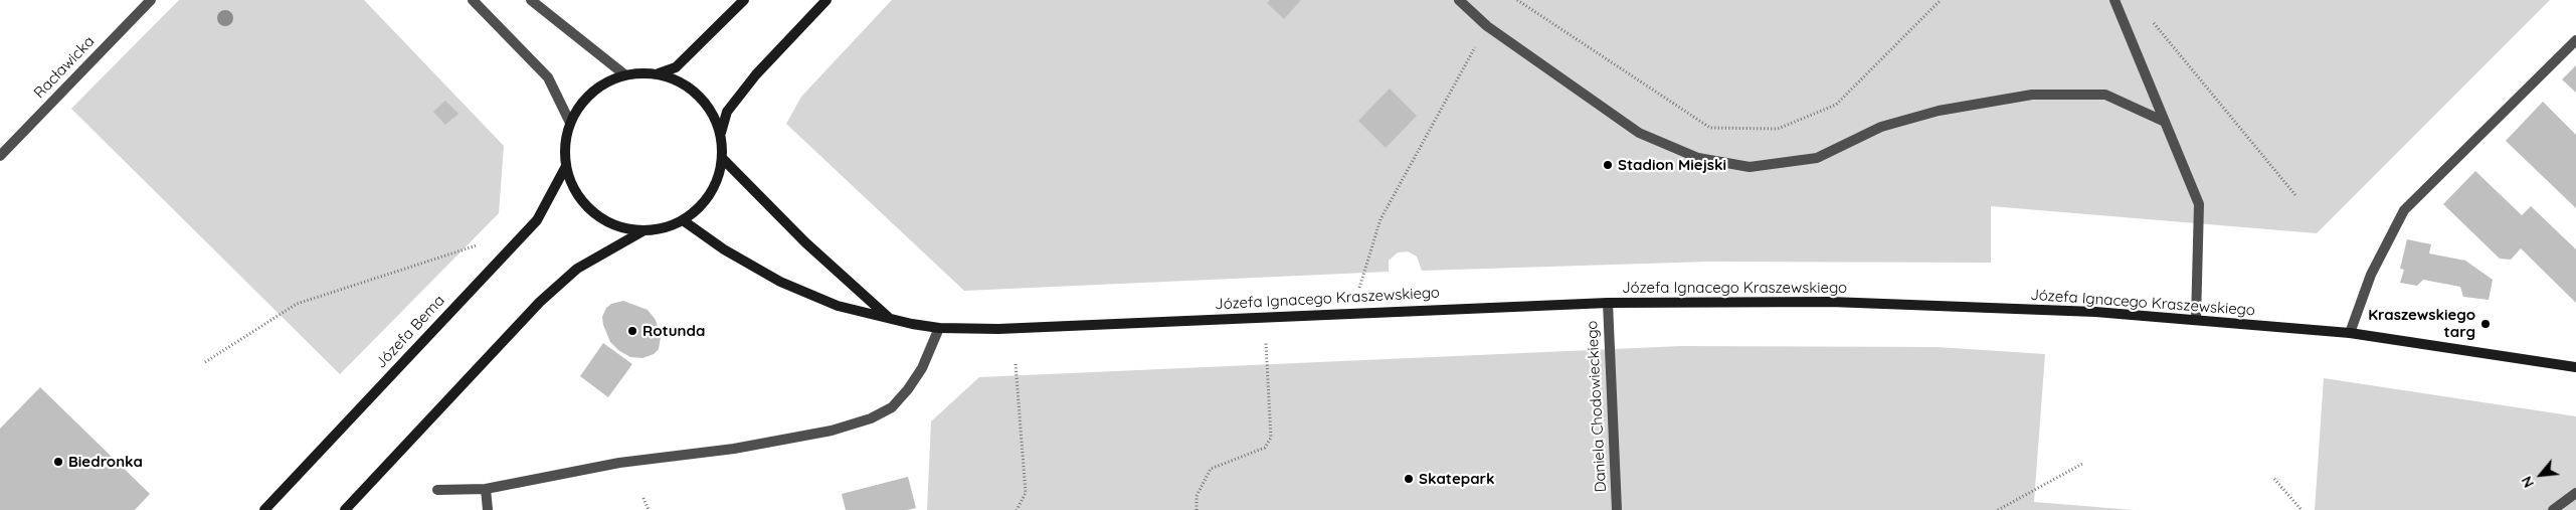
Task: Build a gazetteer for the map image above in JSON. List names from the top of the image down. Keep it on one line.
{"streets":{"street":["Racławicka","Józefa Ignacego Kraszewskiego","Józefa Bema","Daniela Chodowieckiego"]},"crossings":[["Józefa Ignacego Kraszewskiego","Józefa Bema"],["Józefa Ignacego Kraszewskiego","Daniela Chodowieckiego"]],"places":["Stadion Miejski","Kraszewskiego targ","Rotunda","Biedronka","Skatepark"],"north":"bottom left"}
